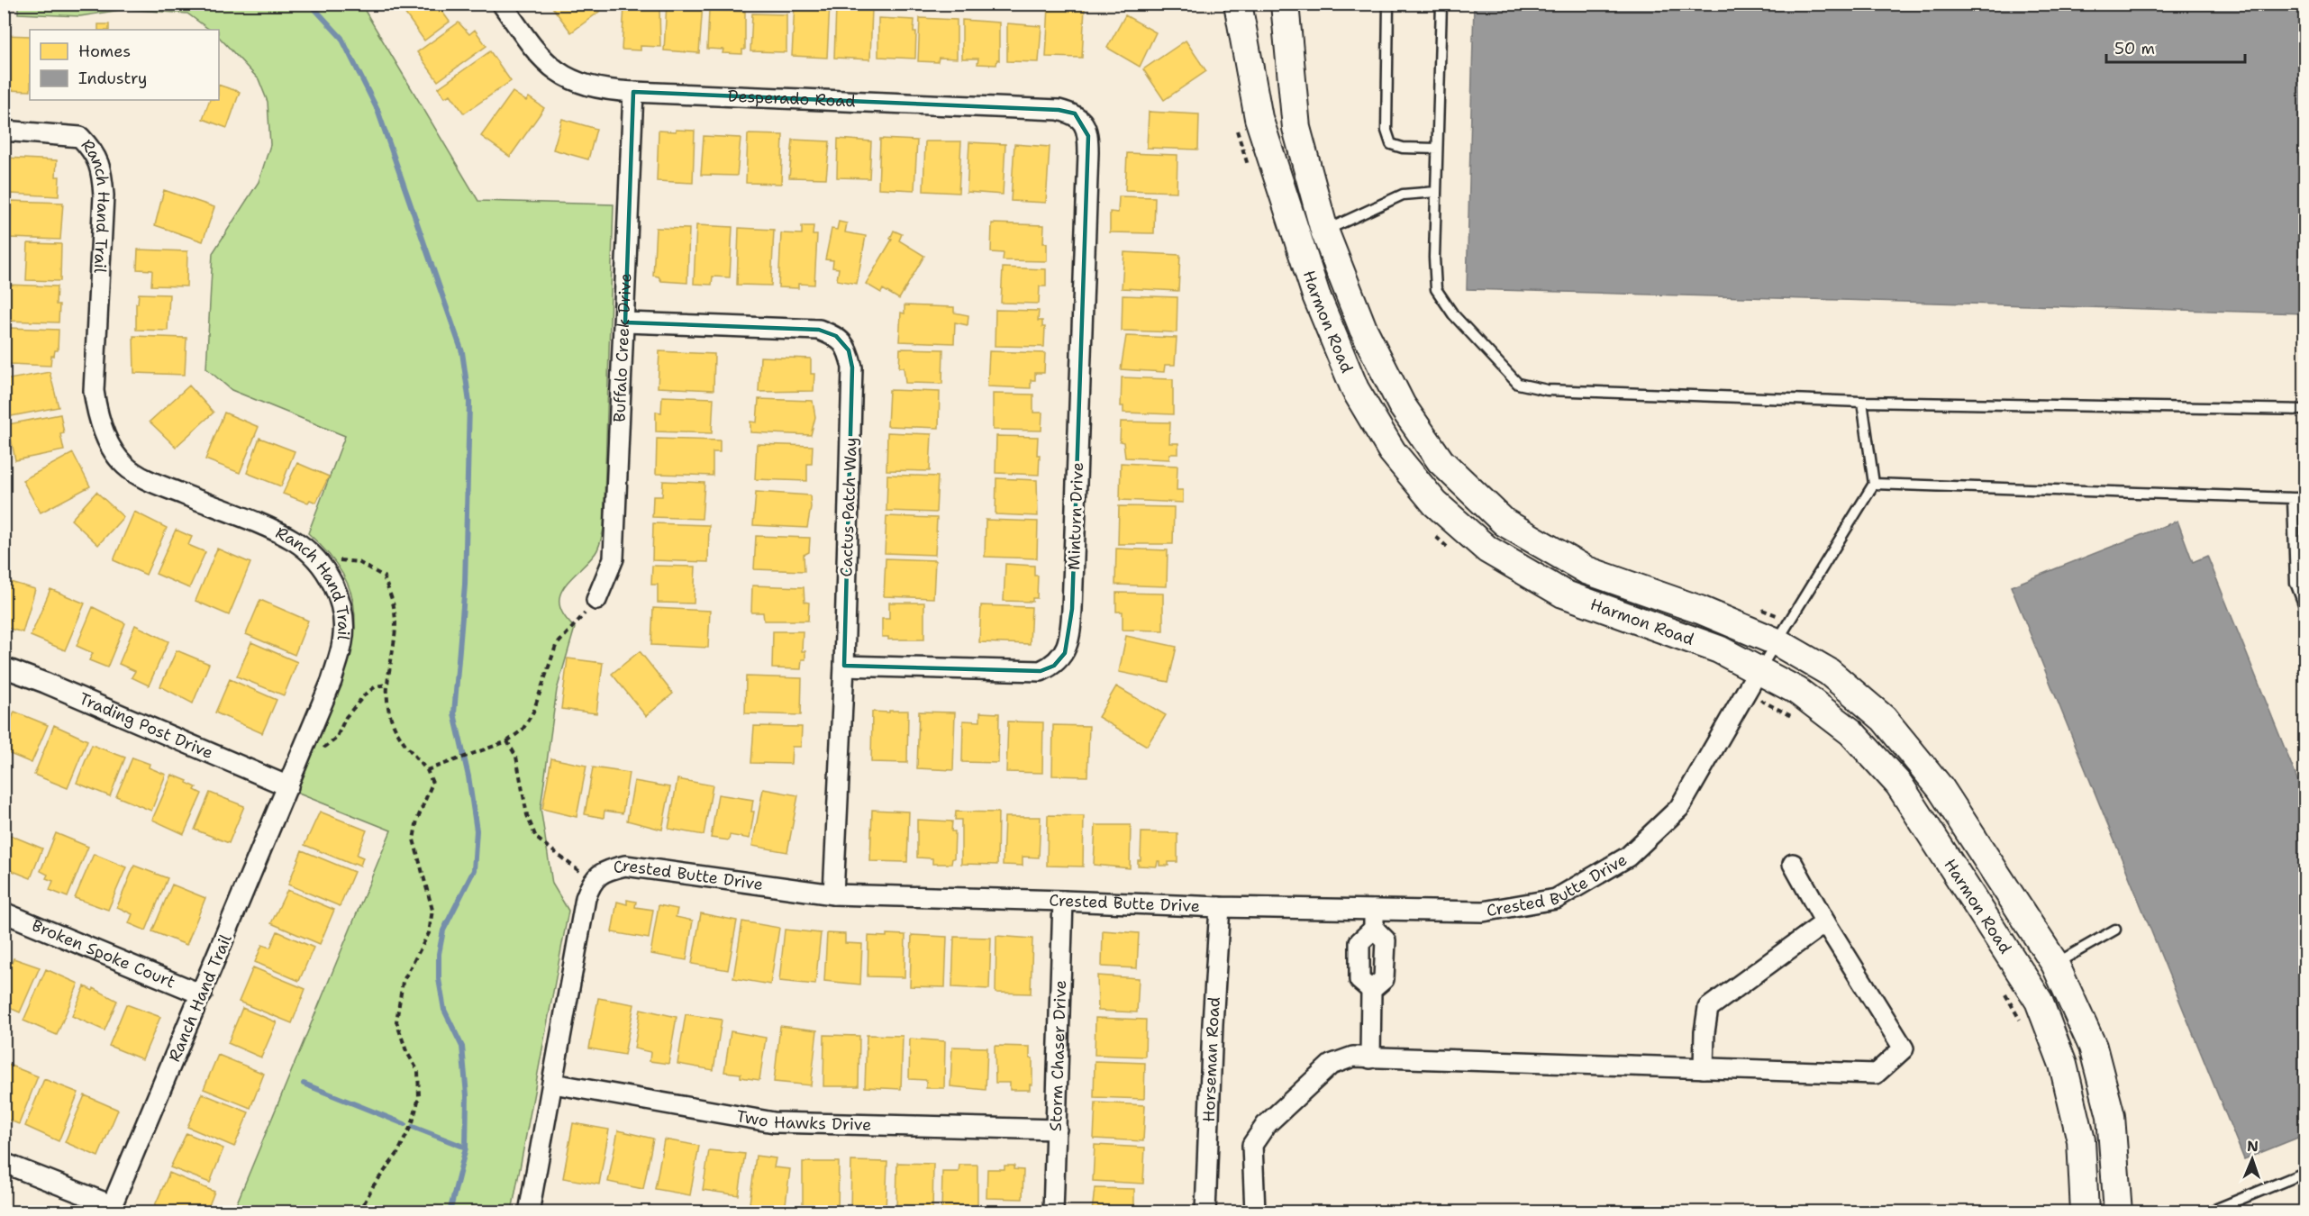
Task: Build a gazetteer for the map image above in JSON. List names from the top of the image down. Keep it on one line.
{"streets":{"street":["Desperado Road","Ranch Hand Trail","Harmon Road","Buffalo Creek Drive","Cactus Patch Way","Minturn Drive","Trading Post Drive","Crested Butte Drive","Broken Spoke Court","Storm Chaser Drive","Horseman Road","Two Hawks Drive"]},"crossings":[["Desperado Road","Buffalo Creek Drive"],["Desperado Road","Minturn Drive"],["Ranch Hand Trail","Trading Post Drive"],["Ranch Hand Trail","Broken Spoke Court"],["Harmon Road","Crested Butte Drive"],["Buffalo Creek Drive","Cactus Patch Way"],["Cactus Patch Way","Minturn Drive"],["Cactus Patch Way","Crested Butte Drive"],["Crested Butte Drive","Storm Chaser Drive"],["Crested Butte Drive","Horseman Road"],["Crested Butte Drive","Two Hawks Drive"],["Storm Chaser Drive","Two Hawks Drive"]],"legend":["Homes","Industry"],"scale_bar":"50 m","north":"top"}
